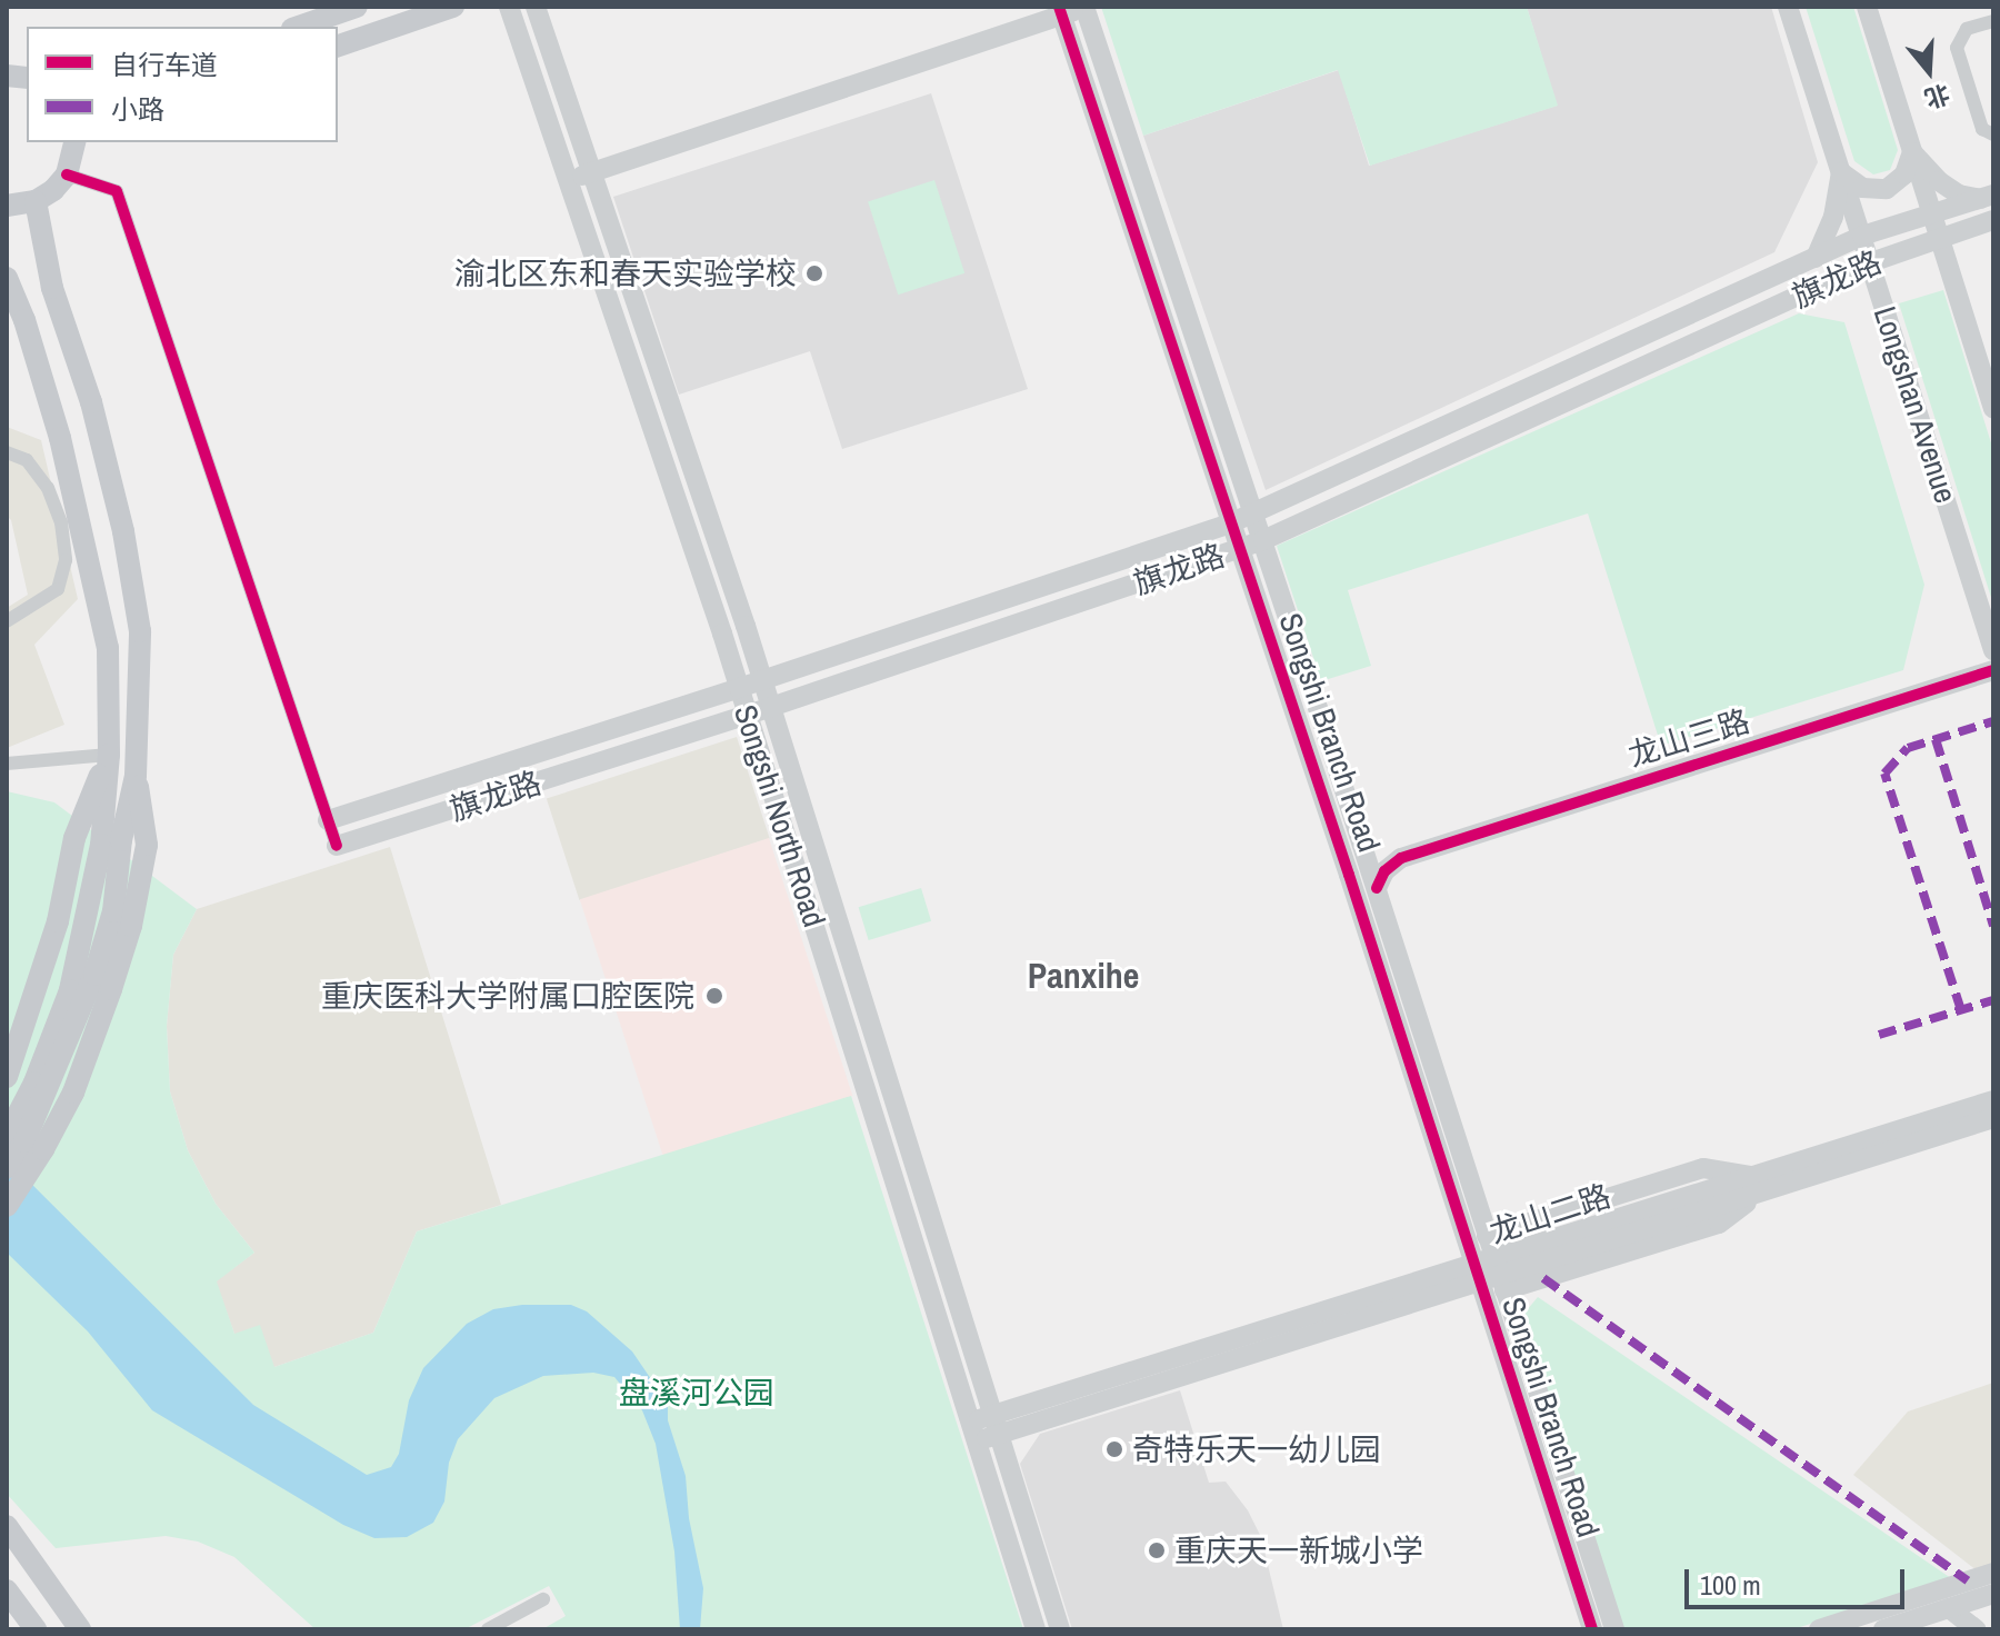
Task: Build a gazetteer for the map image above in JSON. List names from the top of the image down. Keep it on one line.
{"streets":{"main road":["旗龙路","Longshan Avenue","Songshi Branch Road","龙山三路","Songshi North Road","龙山二路"]},"crossings":[["旗龙路","Longshan Avenue"],["旗龙路","Songshi Branch Road"],["旗龙路","Songshi North Road"],["Songshi Branch Road","龙山二路"],["Songshi North Road","龙山二路"]],"districts":["Panxihe"],"parks":["盘溪河公园"],"places":["渝北区东和春天实验学校","重庆医科大学附属口腔医院","奇特乐天一幼儿园","重庆天一新城小学"],"legend":["自行车道","小路"],"scale_bar":"100 m","north":"bottom"}
